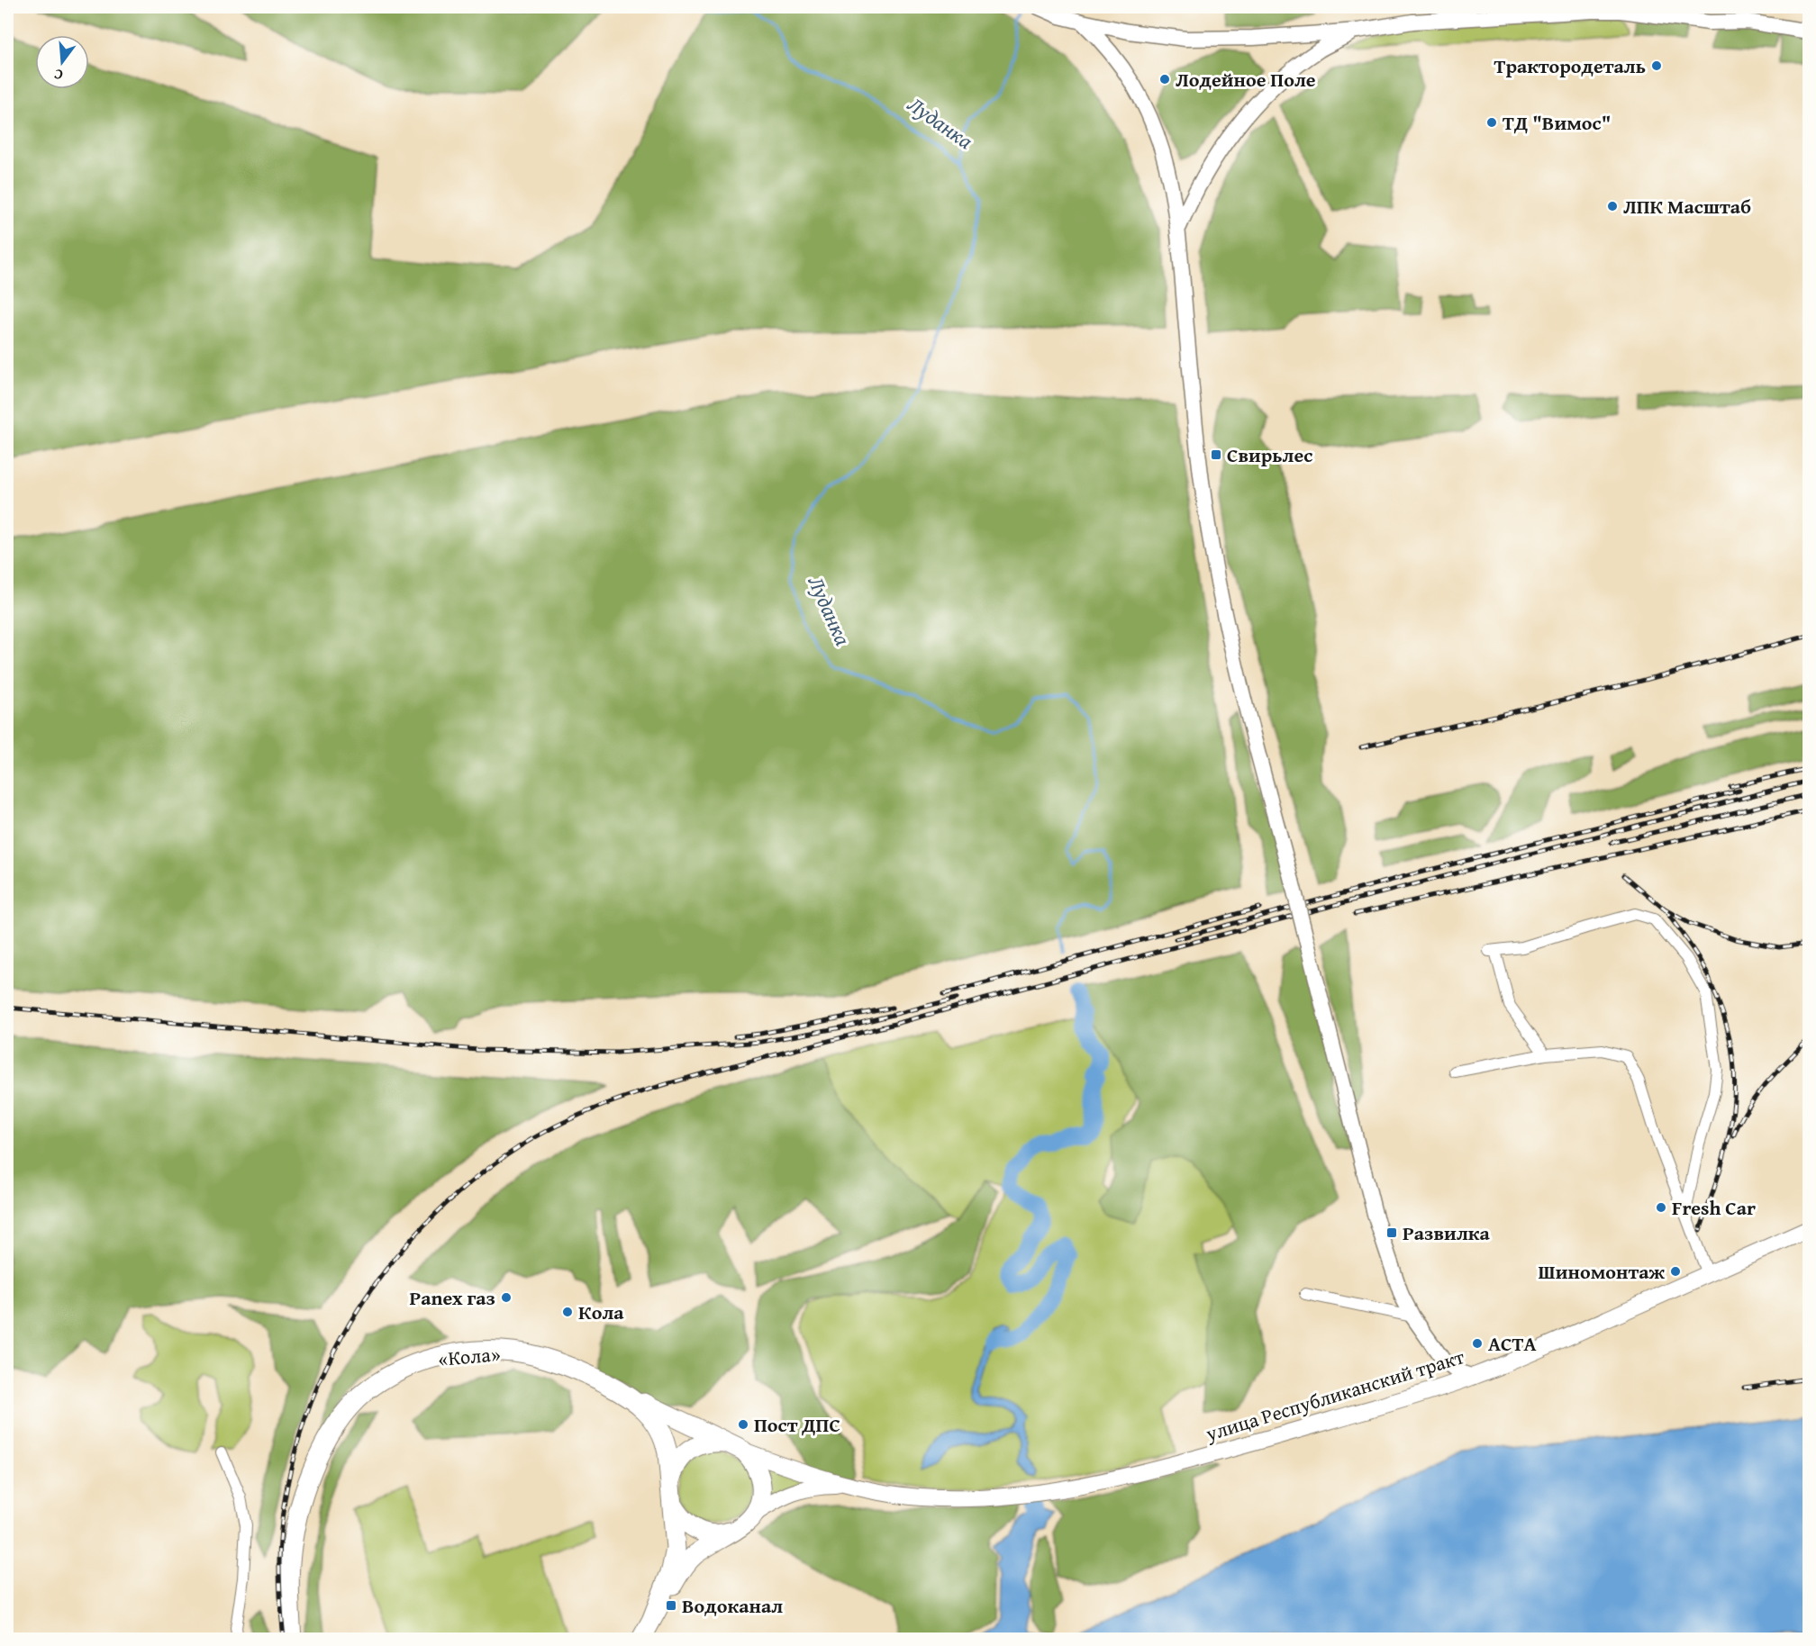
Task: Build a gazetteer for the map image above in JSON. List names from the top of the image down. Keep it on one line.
{"streets":{"highway":["«Кола»"],"main road":["улица Республиканский тракт"]},"water":["Луданка"],"places":{"other":["Трактородеталь","Лодейное Поле","ТД \"Вимос\"","ЛПК Масштаб","Fresh Car","Шиномонтаж","Panex газ","Кола","АСТА","Пост ДПС"],"transit":["Свирьлес","Развилка","Водоканал"]},"north":"bottom"}
